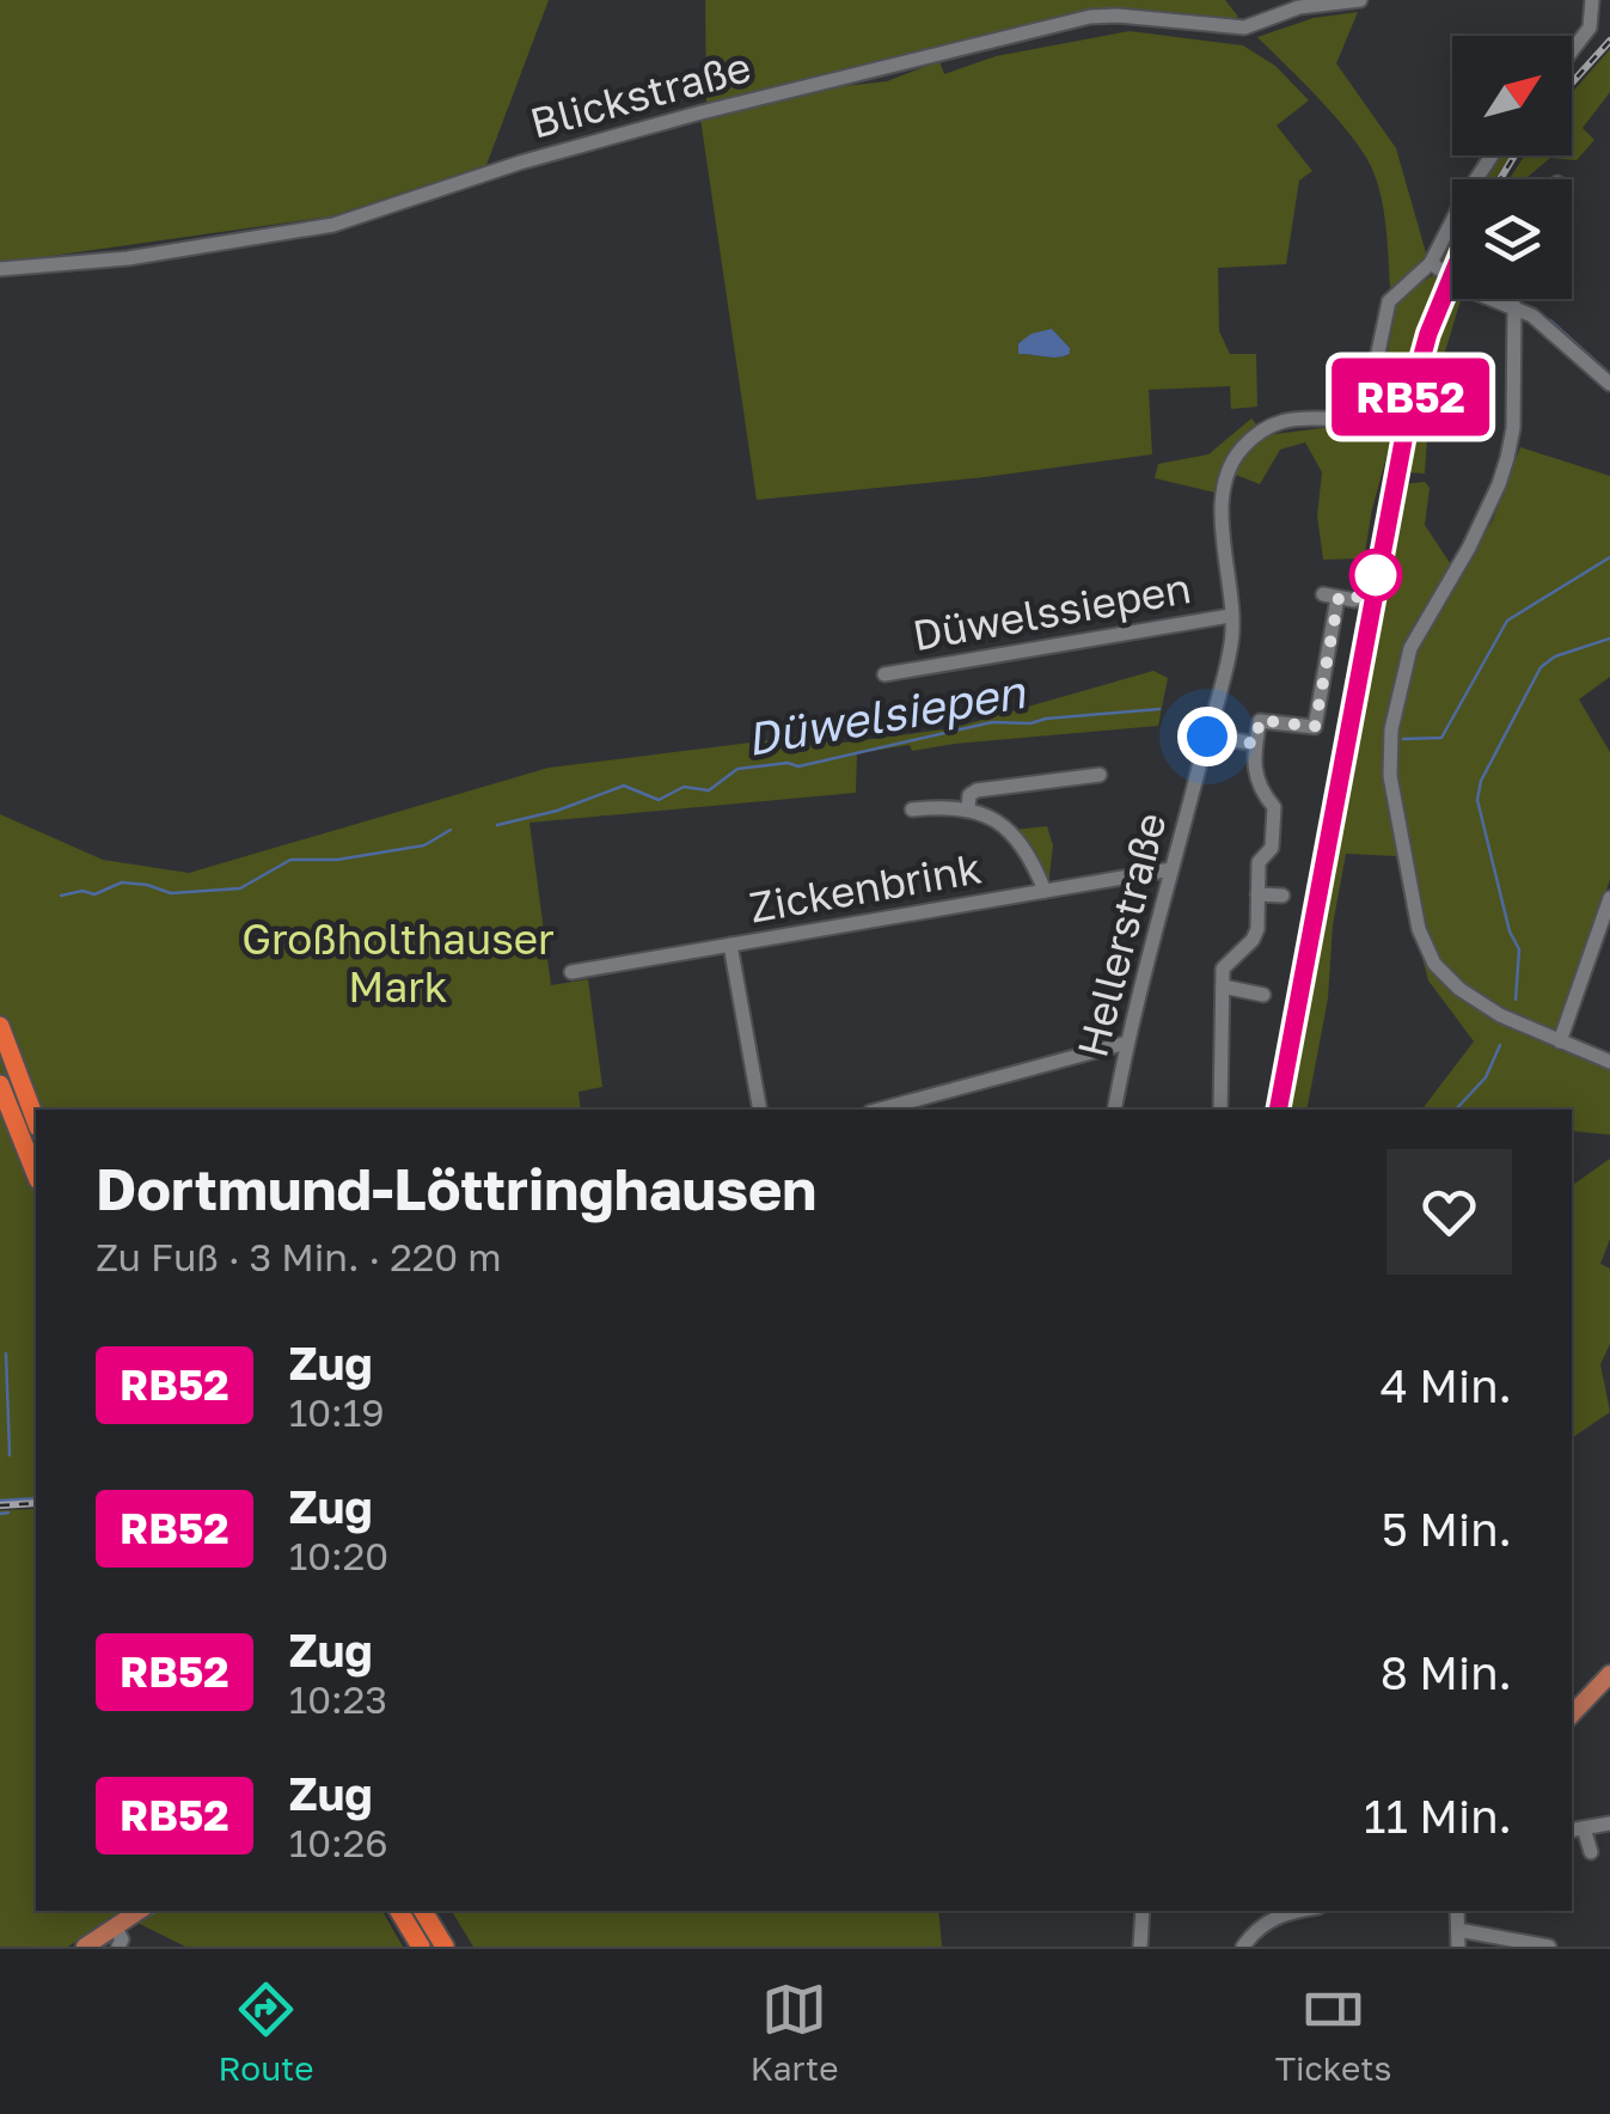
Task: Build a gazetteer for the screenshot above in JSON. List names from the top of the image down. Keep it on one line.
{"streets":{"street":["Blickstraße","Düwelssiepen","Zickenbrink","Hellerstraße"]},"crossings":[["Düwelssiepen","Hellerstraße"],["Zickenbrink","Hellerstraße"]],"water":["Düwelsiepen"],"parks":["Großholthauser Mark"],"north":"top right","page":{"on_map":"RB52","heading":["Dortmund-Löttringhausen","Zu Fuß · 3 Min. · 220 m"],"list":[{"mark":"RB52","name":"Zug","note":"10:19","value":"4 Min."},{"mark":"RB52","name":"Zug","note":"10:20","value":"5 Min."},{"mark":"RB52","name":"Zug","note":"10:23","value":"8 Min."},{"mark":"RB52","name":"Zug","note":"10:26","value":"11 Min."}],"tabs":["Route","Karte","Tickets"]}}
